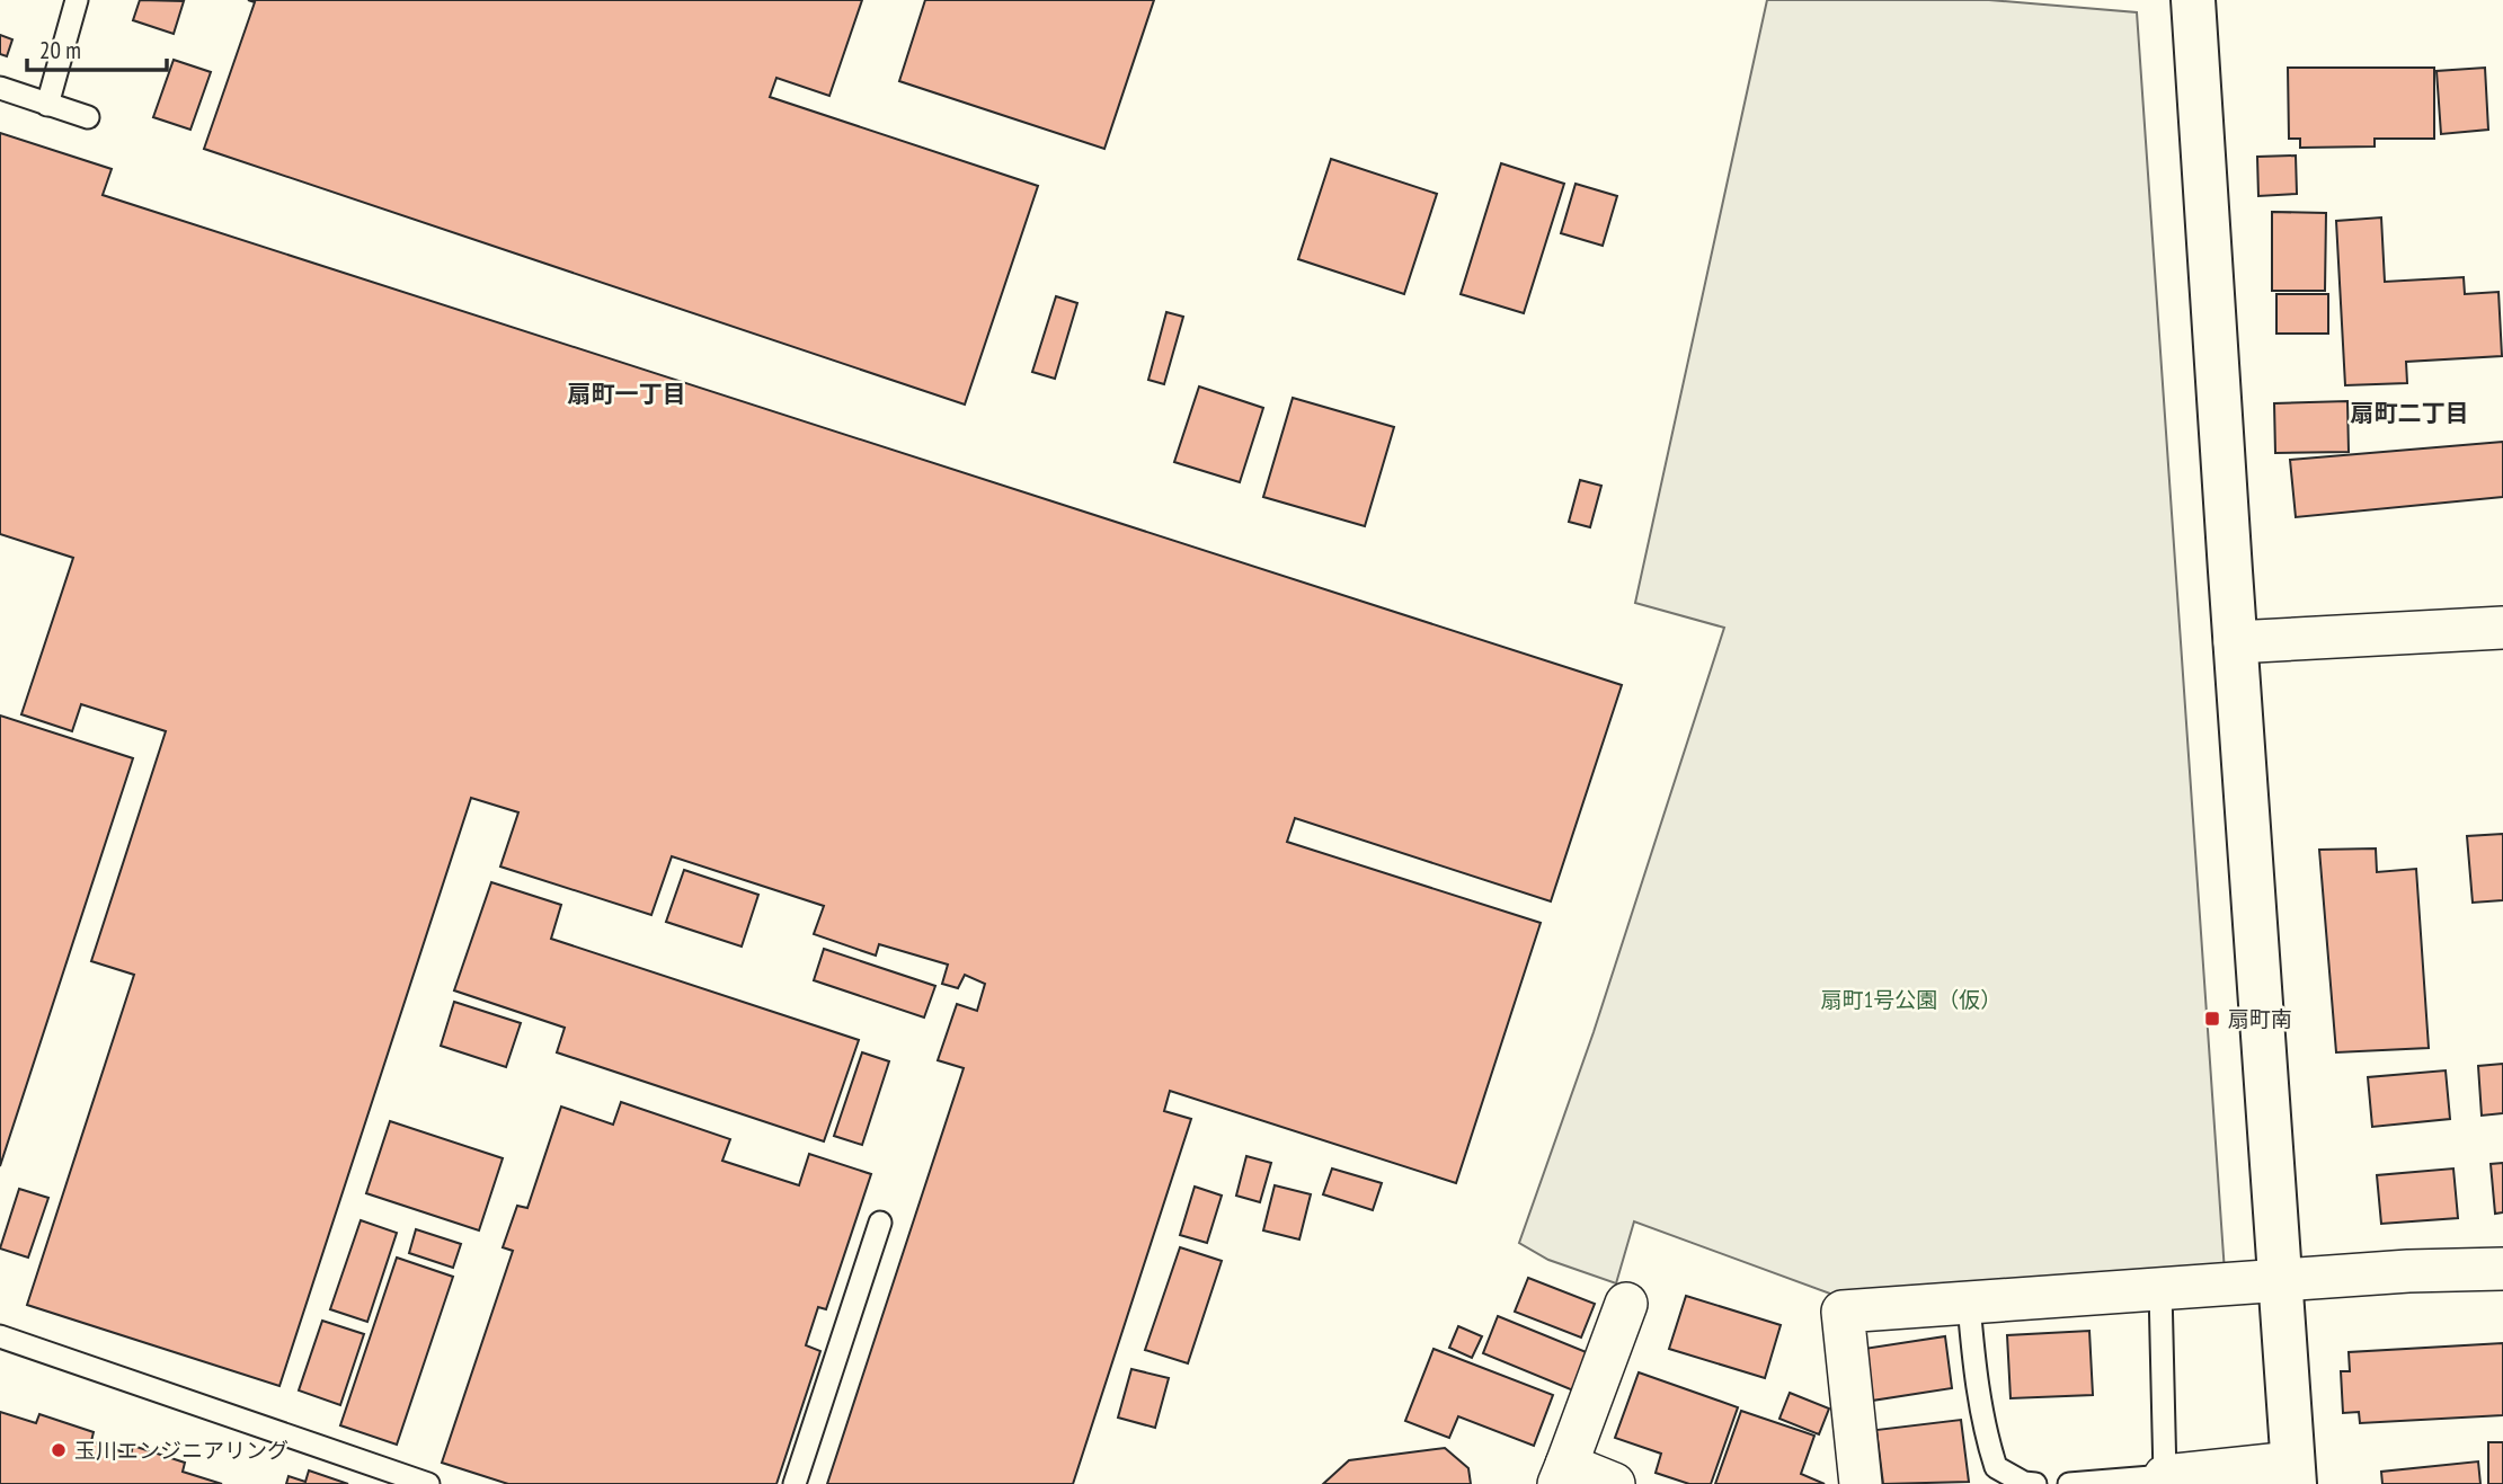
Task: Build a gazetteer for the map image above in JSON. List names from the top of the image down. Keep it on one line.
{"districts":["扇町一丁目","扇町二丁目"],"parks":["扇町1号公園（仮）"],"places":{"transit":["扇町南"],"other":["玉川エンジニアリング"]},"scale_bar":"20 m"}
